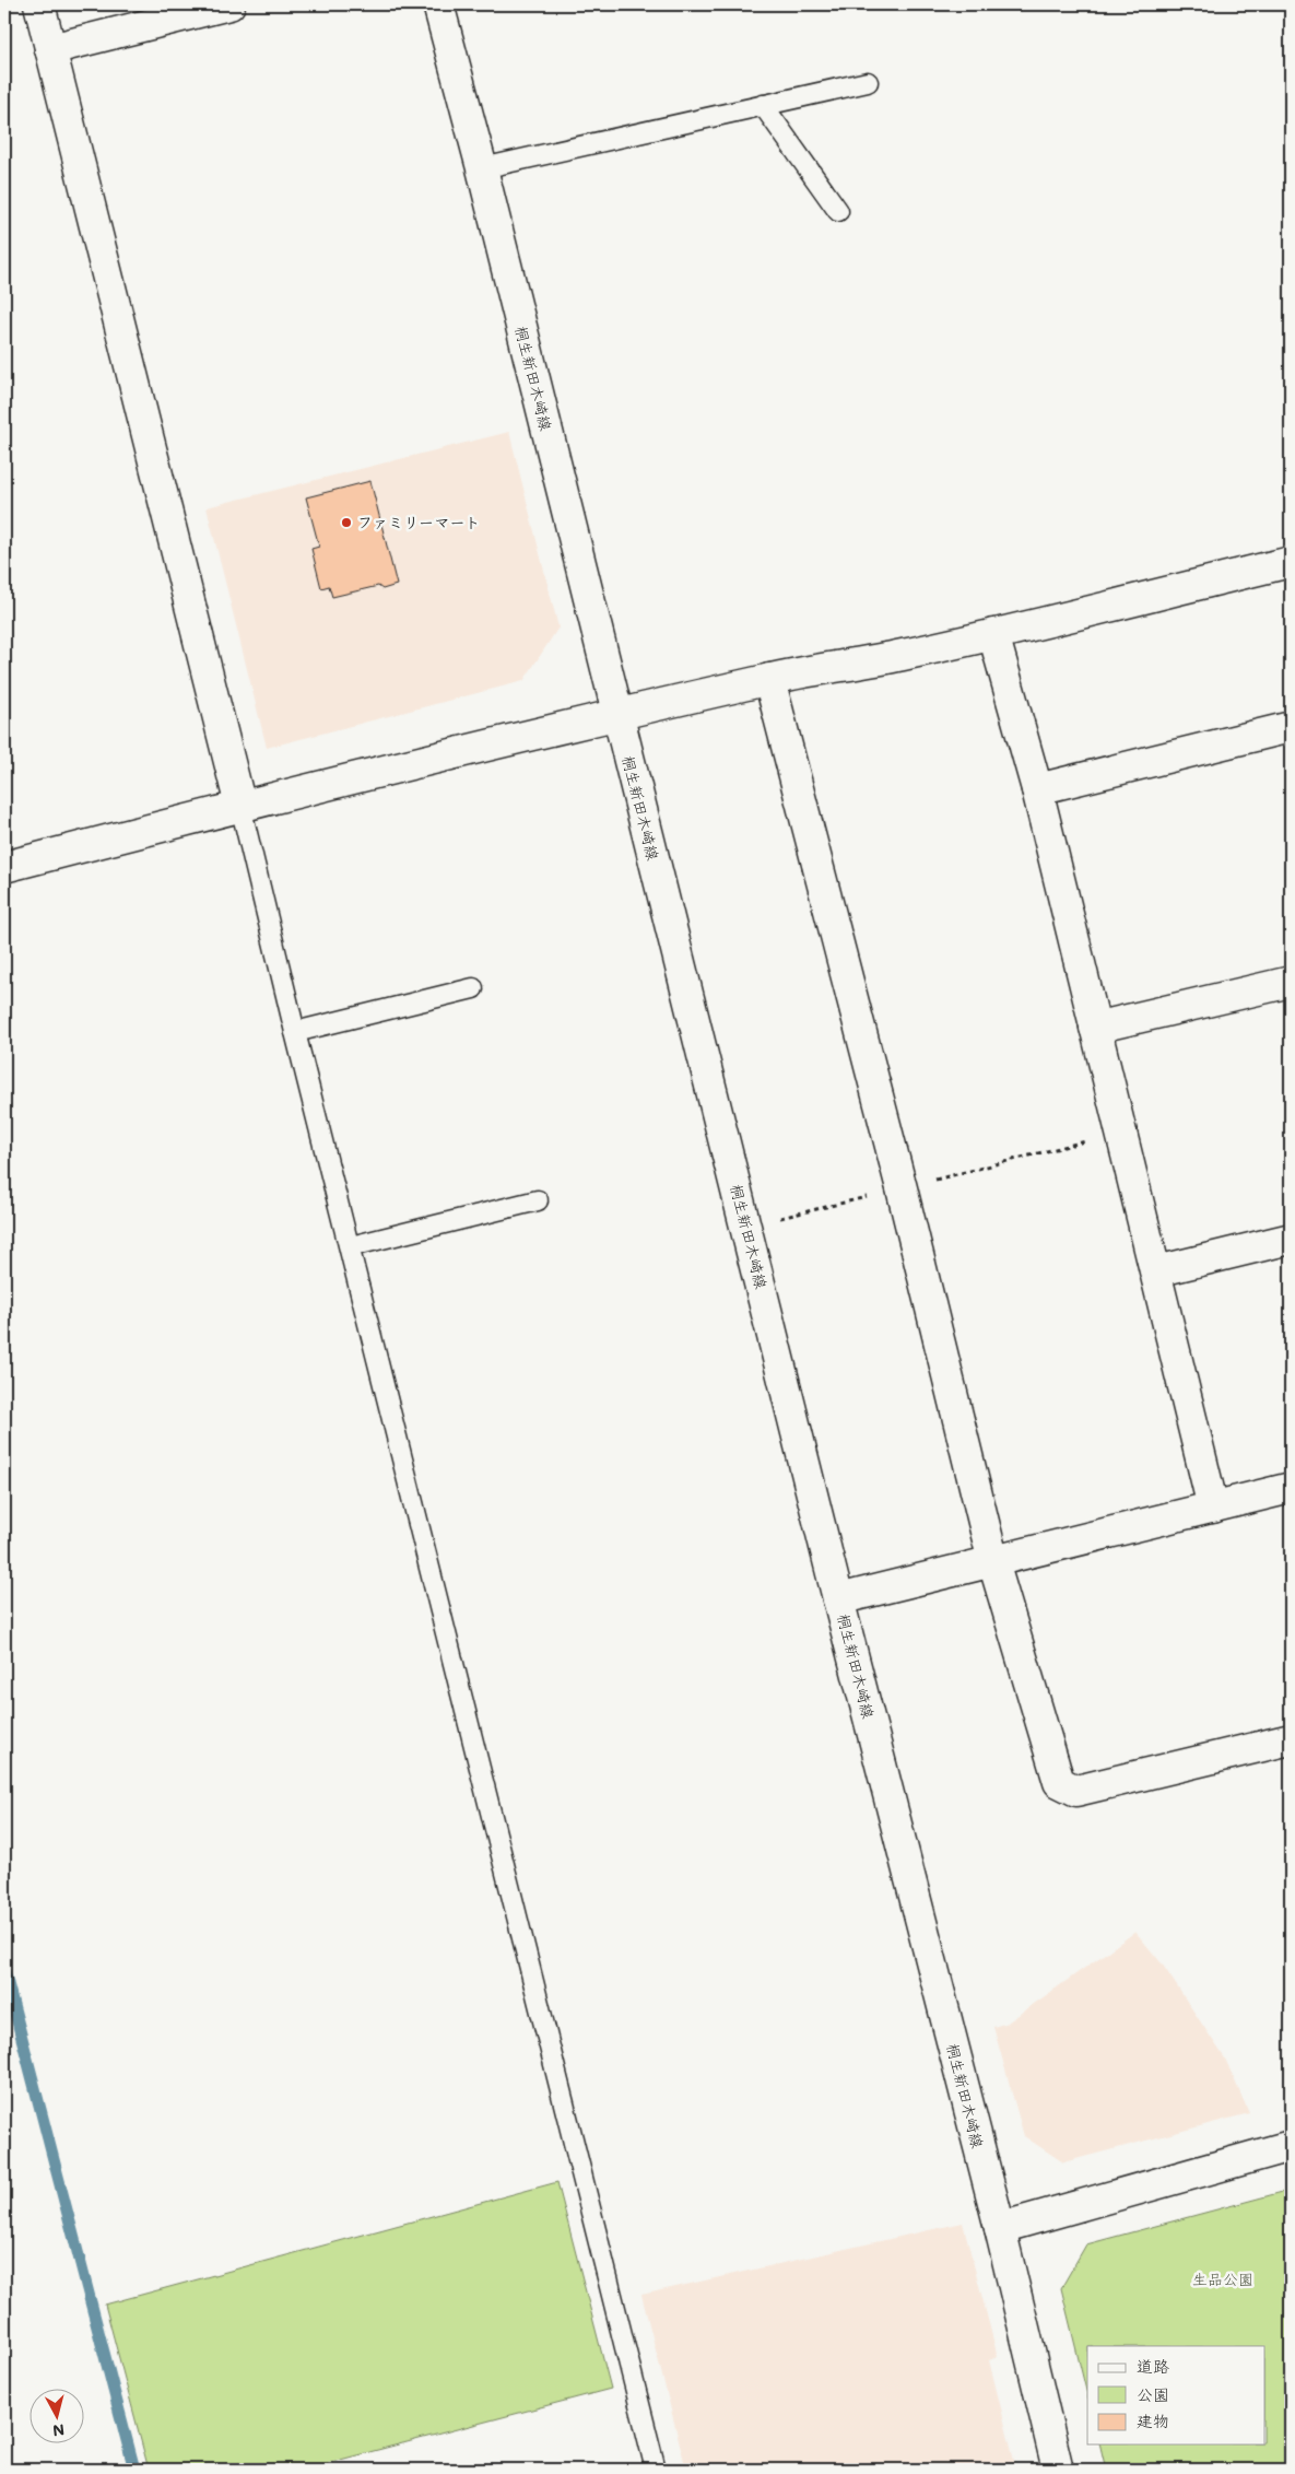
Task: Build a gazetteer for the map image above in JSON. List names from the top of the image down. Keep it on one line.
{"streets":{"street":["桐生新田木崎線"]},"parks":["生品公園"],"places":["ファミリーマート"],"legend":["道路","公園","建物"],"north":"bottom"}
